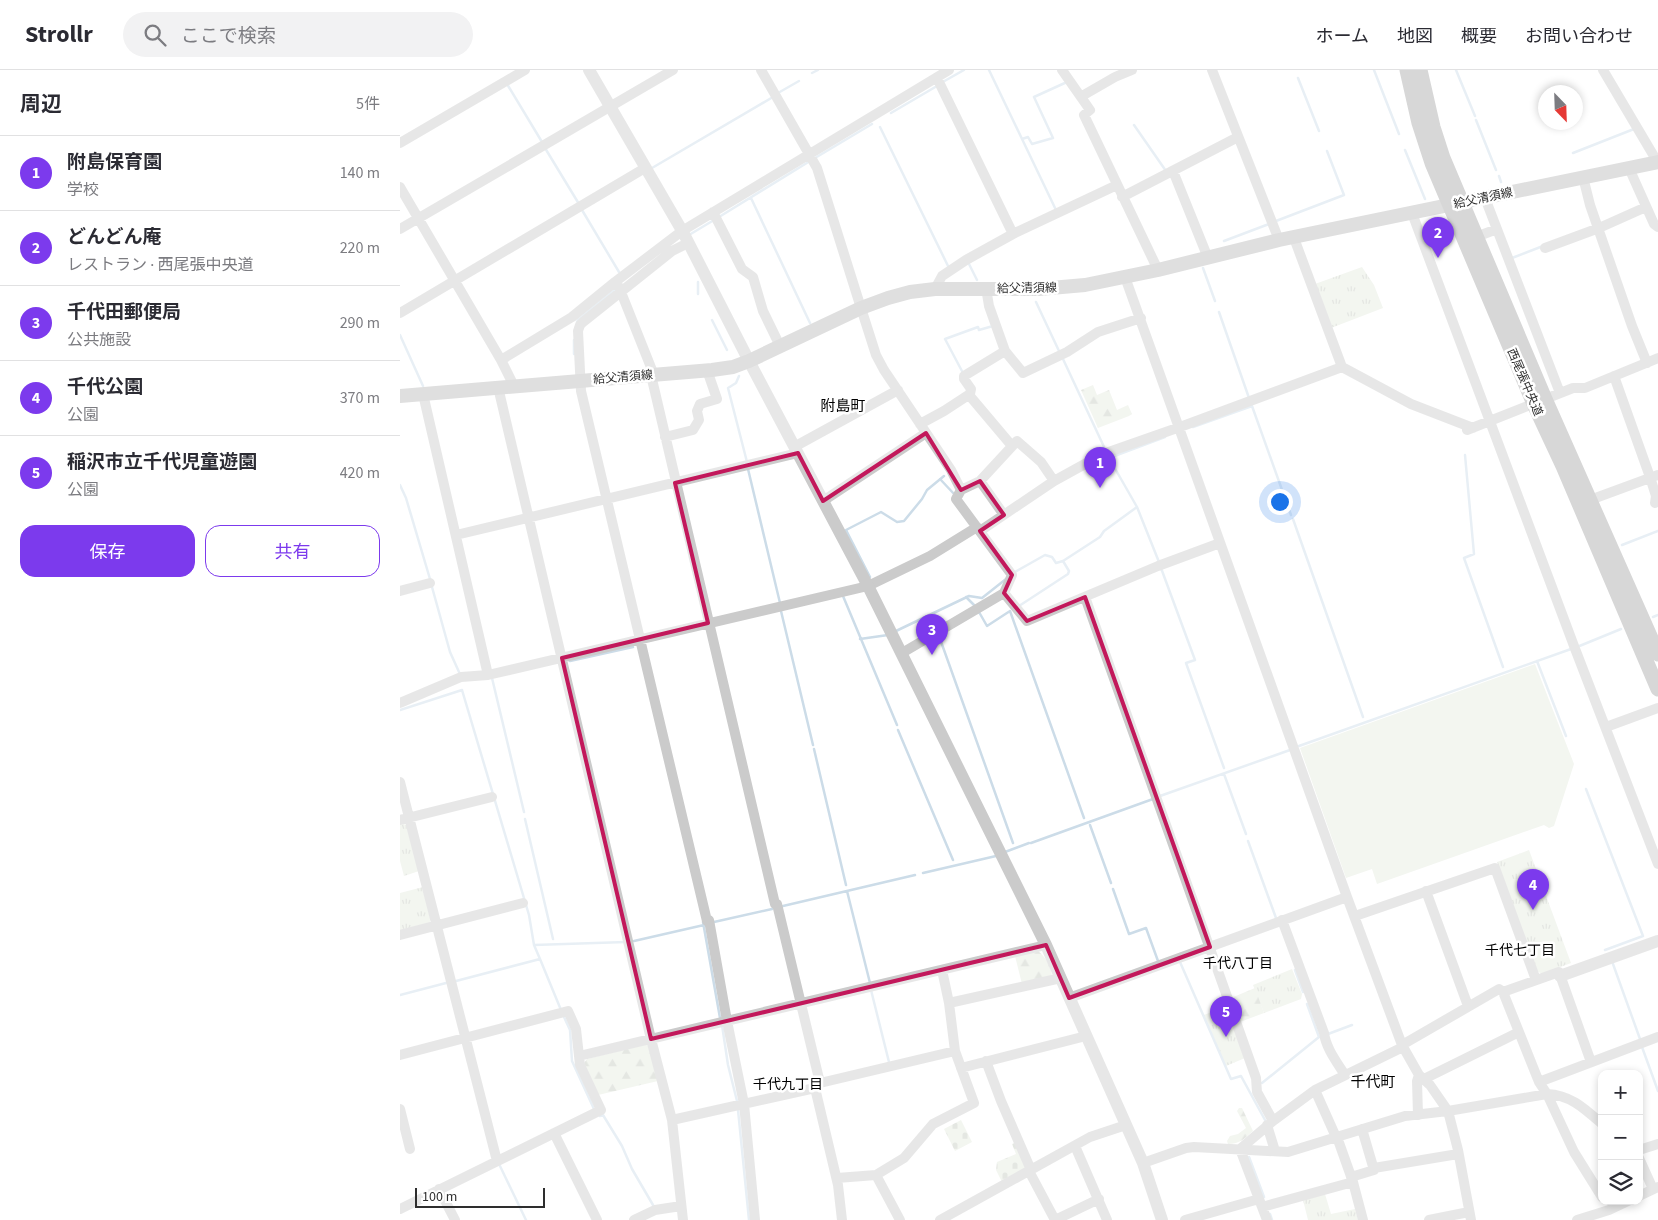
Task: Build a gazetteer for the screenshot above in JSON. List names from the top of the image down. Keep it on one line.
{"streets":{"main road":["給父清須線","西尾張中央道"]},"crossings":[["給父清須線","西尾張中央道"]],"districts":["附島町","千代七丁目","千代八丁目","千代町","千代九丁目"],"scale_bar":"100 m","north":"bottom right","page":{"header":"Strollr","search":"ここで検索","nav":["ホーム","地図","概要","お問い合わせ"],"heading":["周辺","5件"],"list":[{"mark":"1","name":"附島保育園","note":"学校","value":"140 m"},{"mark":"2","name":"どんどん庵","note":"レストラン · 西尾張中央道","value":"220 m"},{"mark":"3","name":"千代田郵便局","note":"公共施設","value":"290 m"},{"mark":"4","name":"千代公園","note":"公園","value":"370 m"},{"mark":"5","name":"稲沢市立千代児童遊園","note":"公園","value":"420 m"}],"pins":["2","1","3","4","5"],"buttons":["保存","共有"],"map_buttons":["+","−"],"scale":"100 m"}}
